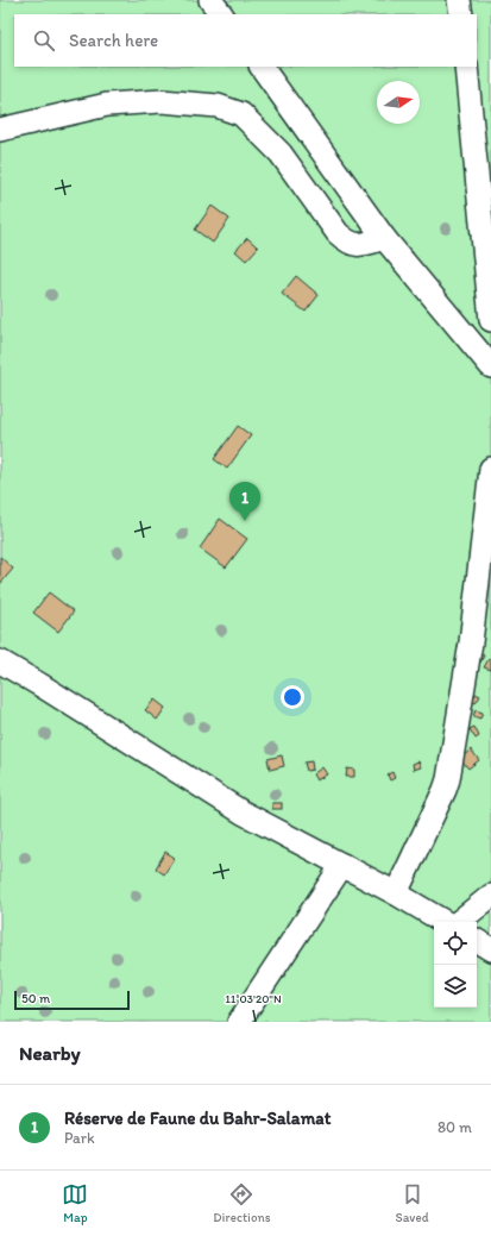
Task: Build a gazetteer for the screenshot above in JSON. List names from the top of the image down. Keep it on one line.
{"scale_bar":"50 m","north":"right","page":{"search":"Search here","pins":"1","scale":"50 m","heading":"Nearby","list":[{"mark":"1","name":"Réserve de Faune du Bahr-Salamat","note":"Park","value":"80 m"}],"nav":["Map","Directions","Saved"]},"coordinates":["11°03'20\"N"]}
